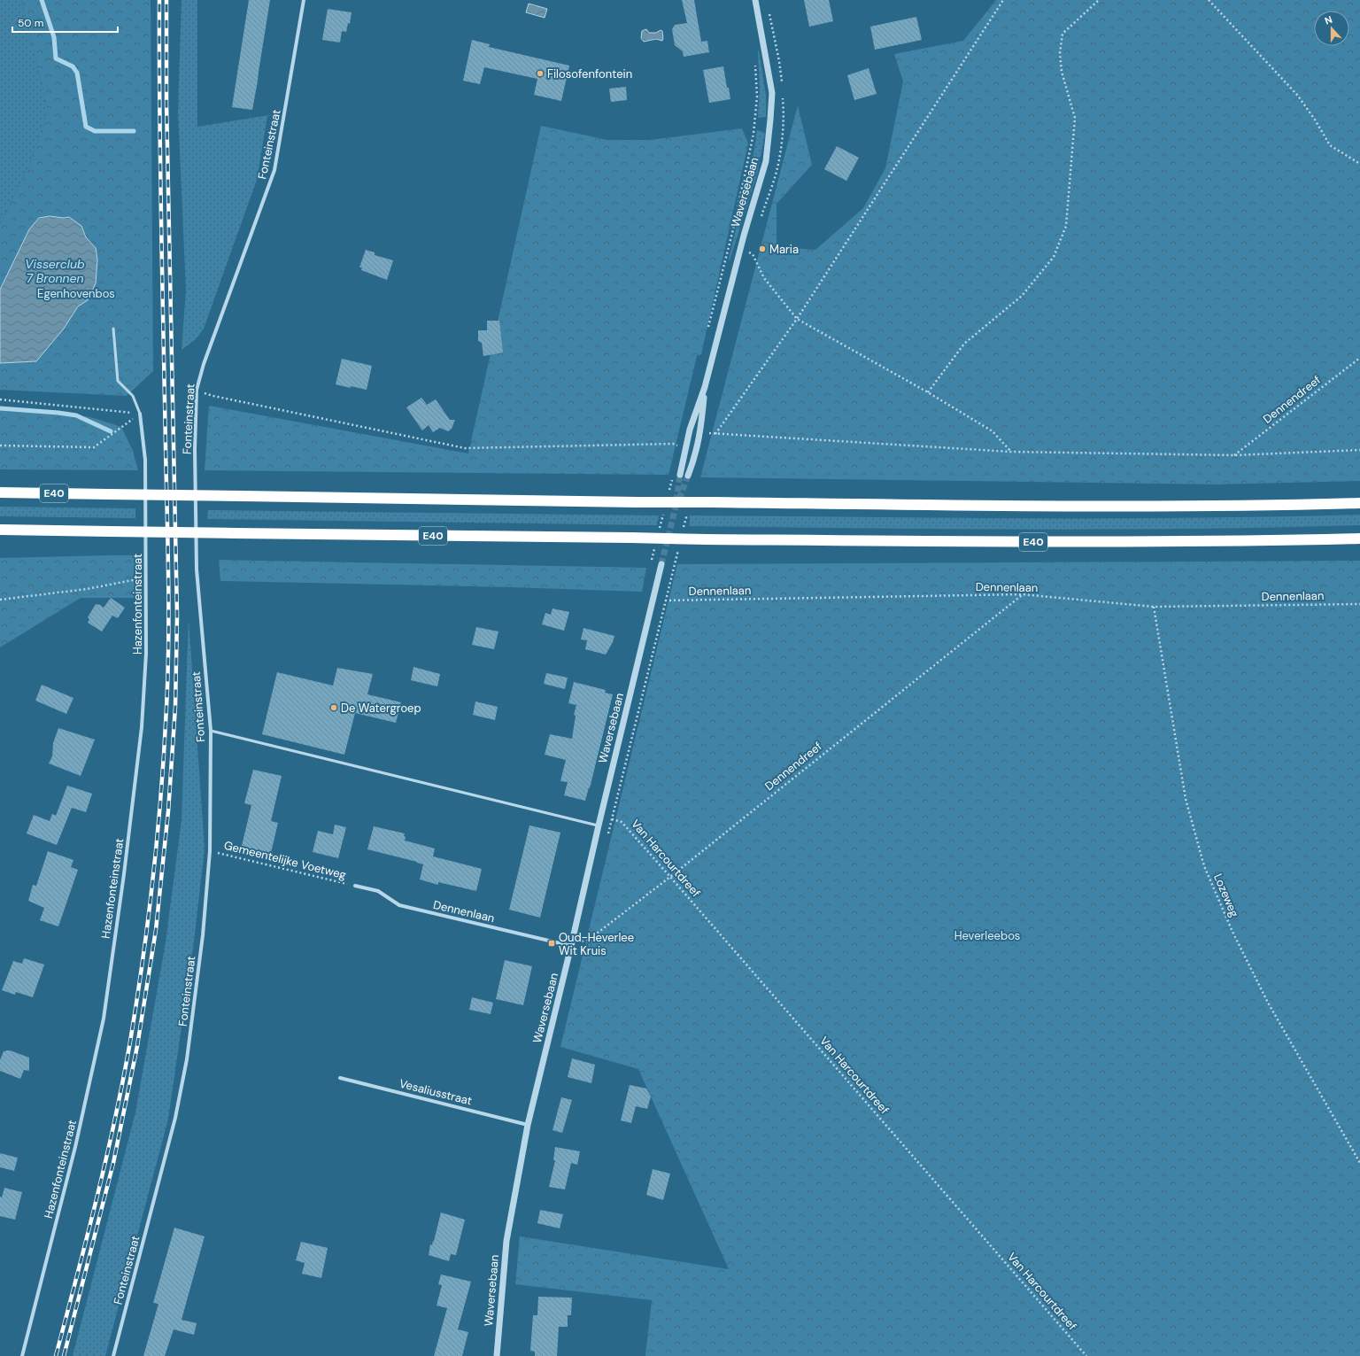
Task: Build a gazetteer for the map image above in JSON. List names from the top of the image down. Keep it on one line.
{"streets":{"highway":["E40"],"street":["Fonteinstraat","Waversebaan","Dennenlaan","Hazenfonteinstraat","Vesaliusstraat"],"path":["Dennendreef","Van Harcourtdreef","Gemeentelijke Voetweg","Lozeweg"]},"crossings":[["Fonteinstraat","Gemeentelijke Voetweg"],["Waversebaan","Dennendreef"],["Waversebaan","Dennenlaan"],["Waversebaan","Van Harcourtdreef"],["Waversebaan","Vesaliusstraat"],["Dennendreef","Dennenlaan"],["Dennendreef","Van Harcourtdreef"],["Dennenlaan","Gemeentelijke Voetweg"],["Dennenlaan","Lozeweg"]],"water":["Visserclub 7 Bronnen"],"parks":["Egenhovenbos","Heverleebos"],"places":{"other":["Filosofenfontein","Maria","De Watergroep"],"transit":["Oud-Heverlee Wit Kruis"]},"scale_bar":"50 m","north":"top"}
